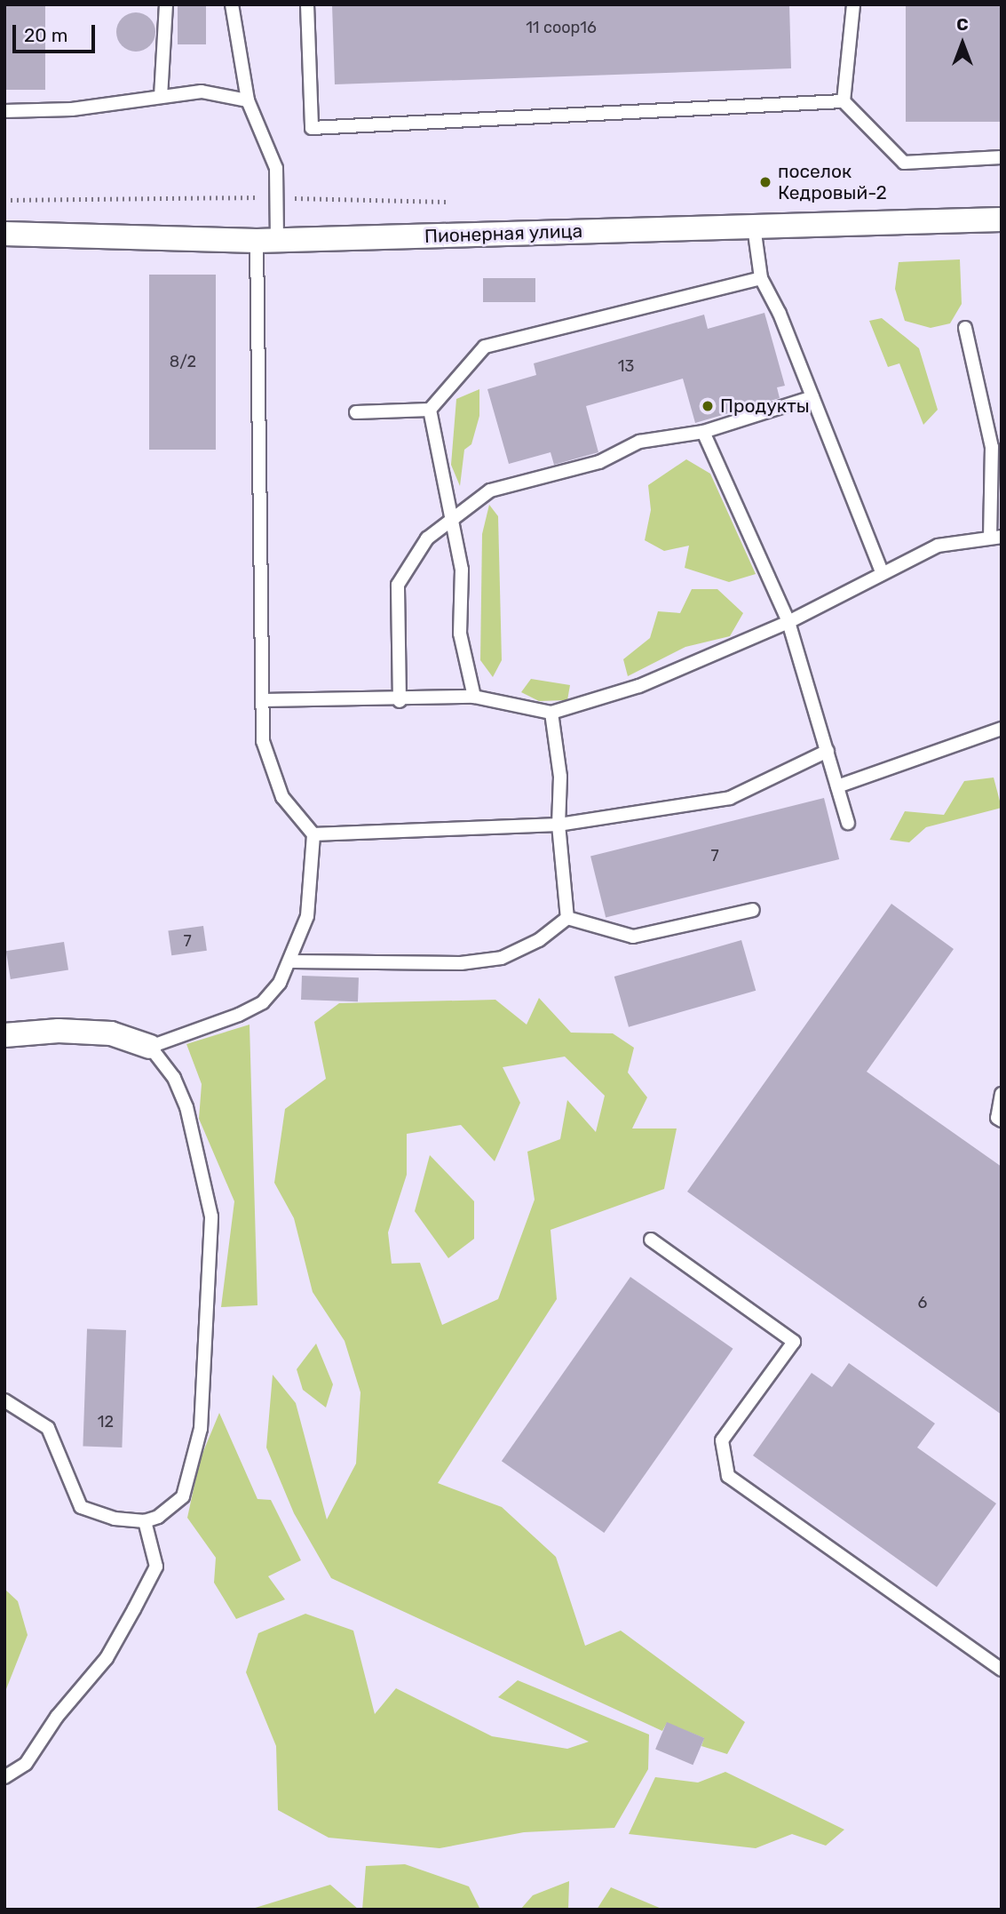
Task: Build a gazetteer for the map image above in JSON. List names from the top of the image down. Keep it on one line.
{"streets":{"street":["Пионерная улица"]},"places":["поселок Кедровый-2","Продукты"],"house_numbers":["11 соор16","8/2","13","7","7","6","12"],"scale_bar":"20 m","north":"top"}
